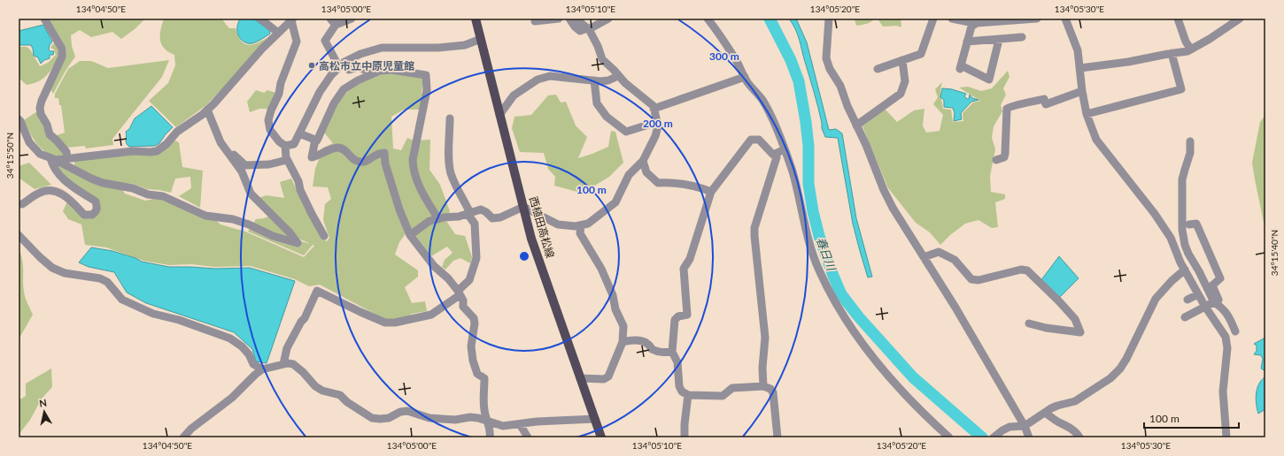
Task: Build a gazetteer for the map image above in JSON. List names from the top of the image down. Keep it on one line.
{"streets":{"main road":["西植田高松線"]},"water":["春日川"],"places":["高松市立中原児童館"],"scale_bar":"100 m","north":"top","coordinates":["134°04'50\"E","134°05'00\"E","134°05'10\"E","134°05'20\"E","134°05'30\"E","34°15'50\"N","34°15'40\"N"],"rings":["300 m","200 m","100 m"]}
